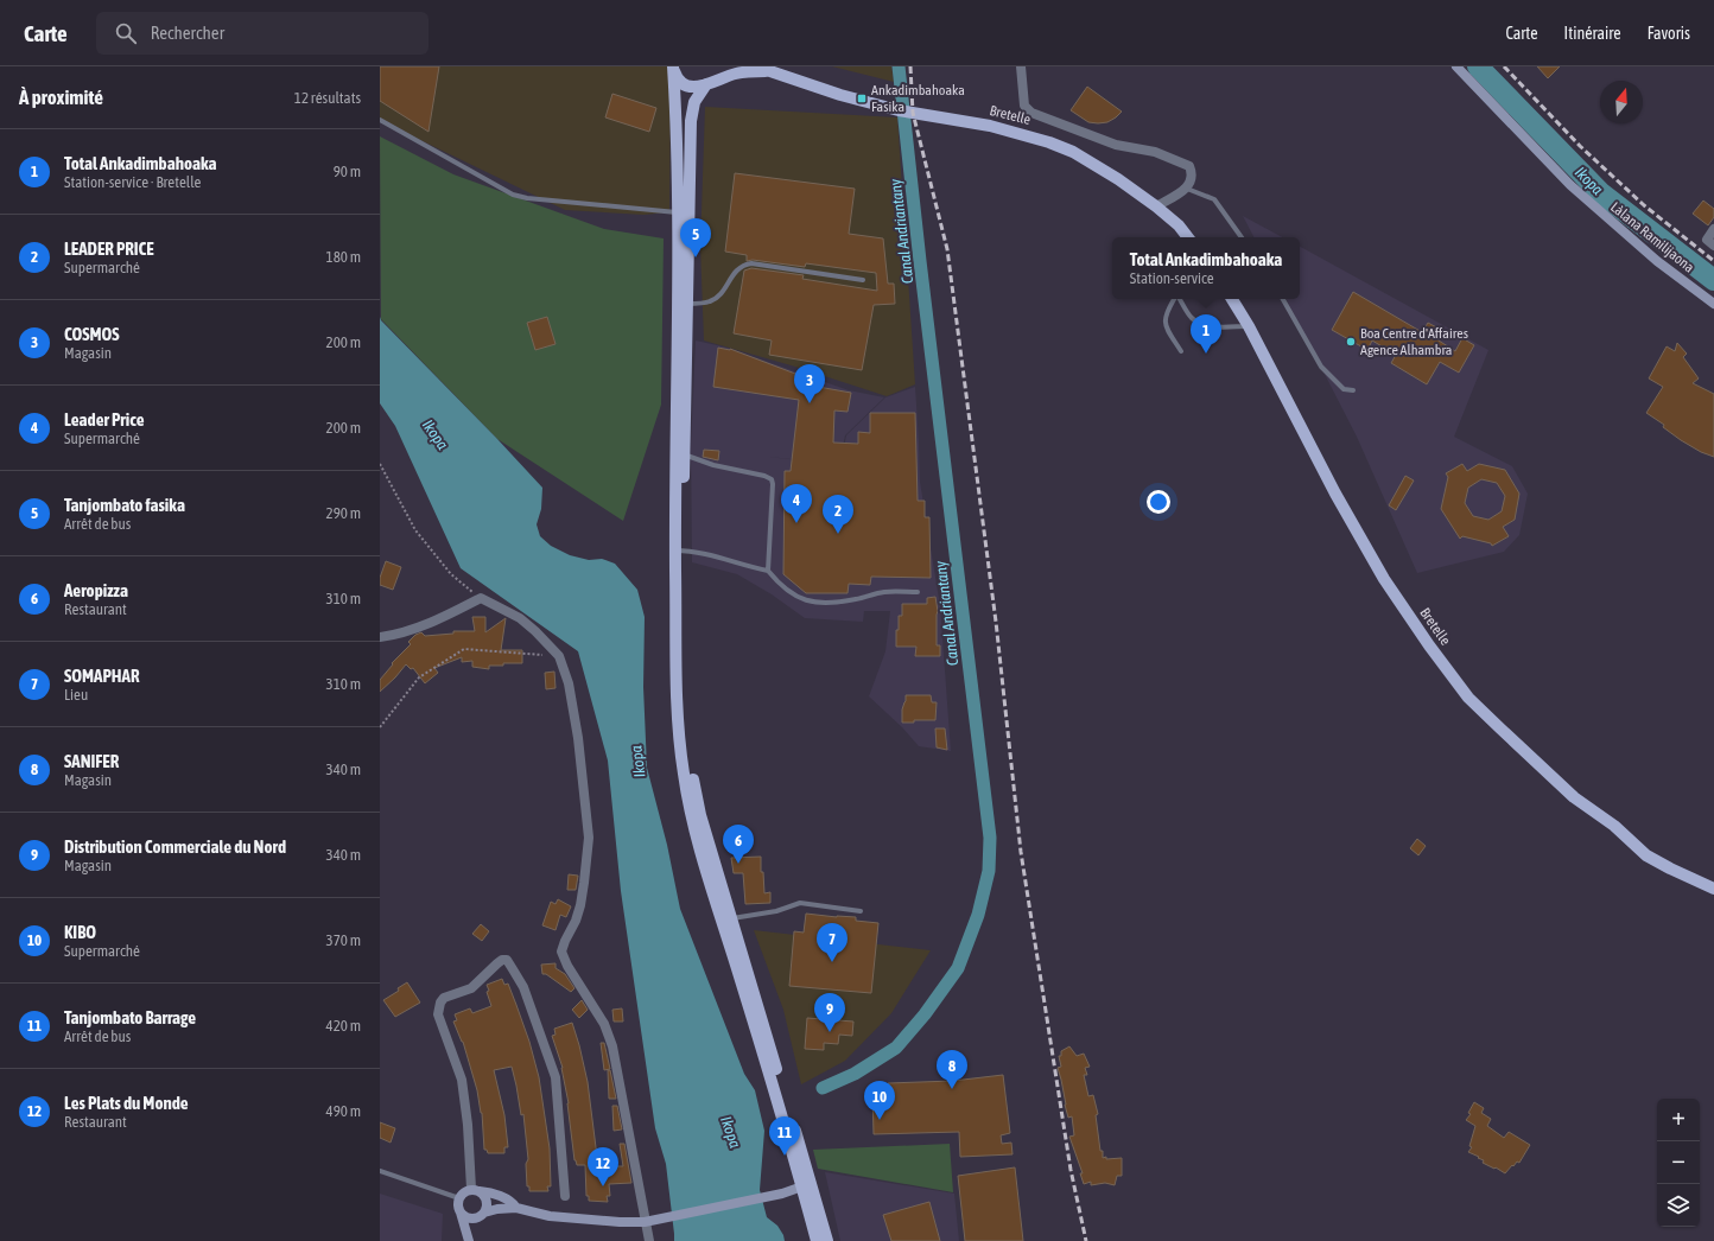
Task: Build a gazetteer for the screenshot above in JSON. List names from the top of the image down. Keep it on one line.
{"streets":{"main road":["Bretelle"],"street":["Làlana Ramilijaona"]},"water":["Ikopa","Canal Andriantany"],"places":{"transit":["Ankadimbahoaka Fasika"],"other":["Boa Centre d'Affaires Agence Alhambra"]},"north":"top","page":{"header":"Carte","search":"Rechercher","nav":["Carte","Itinéraire","Favoris"],"heading":["À proximité","12 résultats"],"list":[{"mark":"1","name":"Total Ankadimbahoaka","note":"Station-service · Bretelle","value":"90 m"},{"mark":"2","name":"LEADER PRICE","note":"Supermarché","value":"180 m"},{"mark":"3","name":"COSMOS","note":"Magasin","value":"200 m"},{"mark":"4","name":"Leader Price","note":"Supermarché","value":"200 m"},{"mark":"5","name":"Tanjombato fasika","note":"Arrêt de bus","value":"290 m"},{"mark":"6","name":"Aeropizza","note":"Restaurant","value":"310 m"},{"mark":"7","name":"SOMAPHAR","note":"Lieu","value":"310 m"},{"mark":"8","name":"SANIFER","note":"Magasin","value":"340 m"},{"mark":"9","name":"Distribution Commerciale du Nord","note":"Magasin","value":"340 m"},{"mark":"10","name":"KIBO","note":"Supermarché","value":"370 m"},{"mark":"11","name":"Tanjombato Barrage","note":"Arrêt de bus","value":"420 m"},{"mark":"12","name":"Les Plats du Monde","note":"Restaurant","value":"490 m"}],"pins":["5","1","3","4","2","6","7","9","8","10","11","12"],"popup":["Total Ankadimbahoaka","Station-service"],"map_buttons":["+","−"]}}
